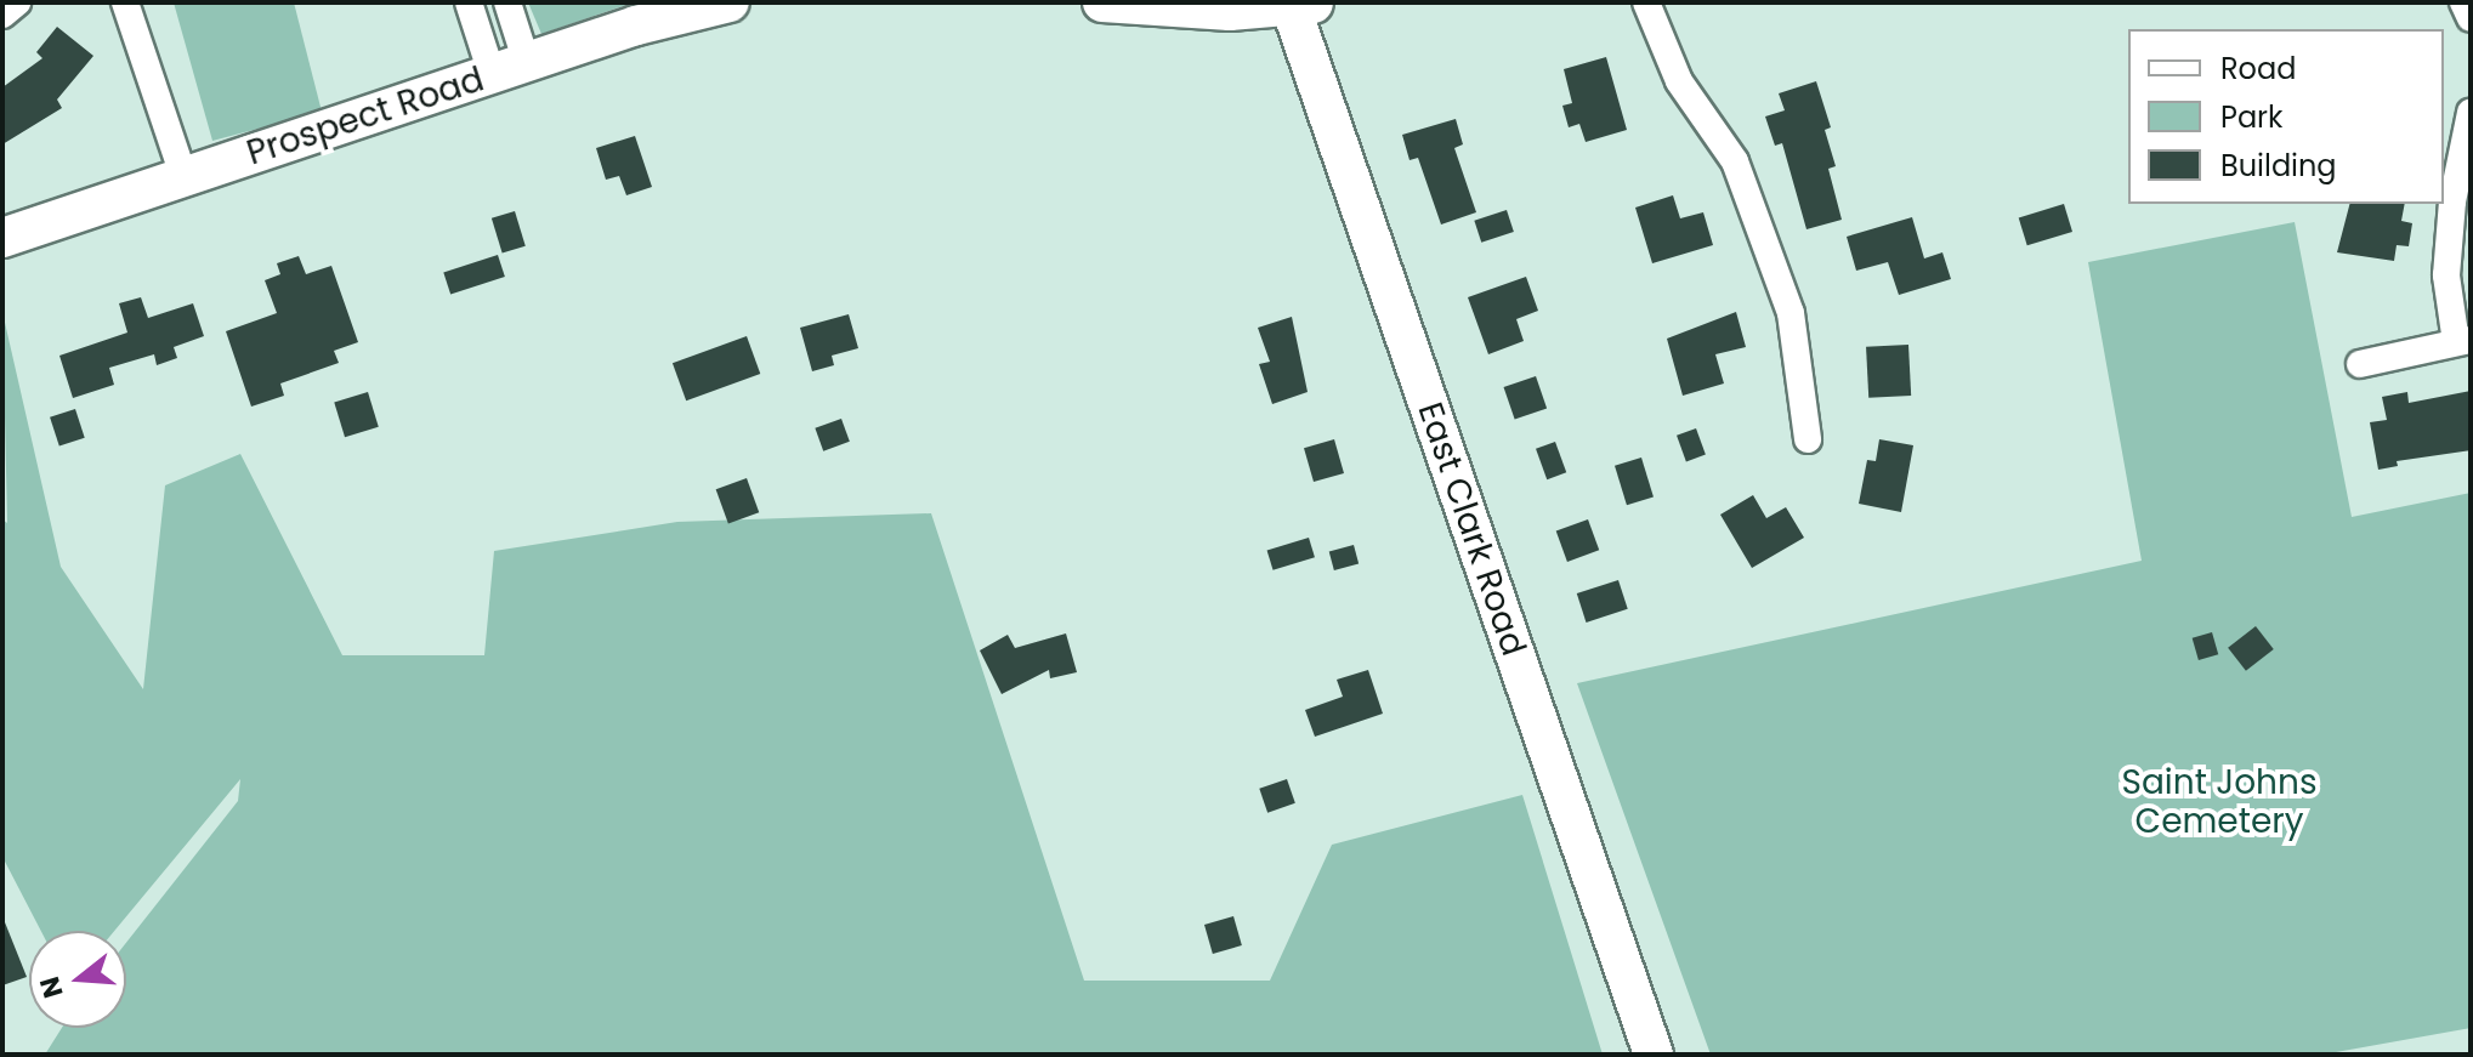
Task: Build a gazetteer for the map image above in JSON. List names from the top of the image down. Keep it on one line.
{"streets":{"main road":["Prospect Road","East Clark Road"]},"parks":["Saint Johns Cemetery"],"legend":["Road","Park","Building"],"north":"left"}
